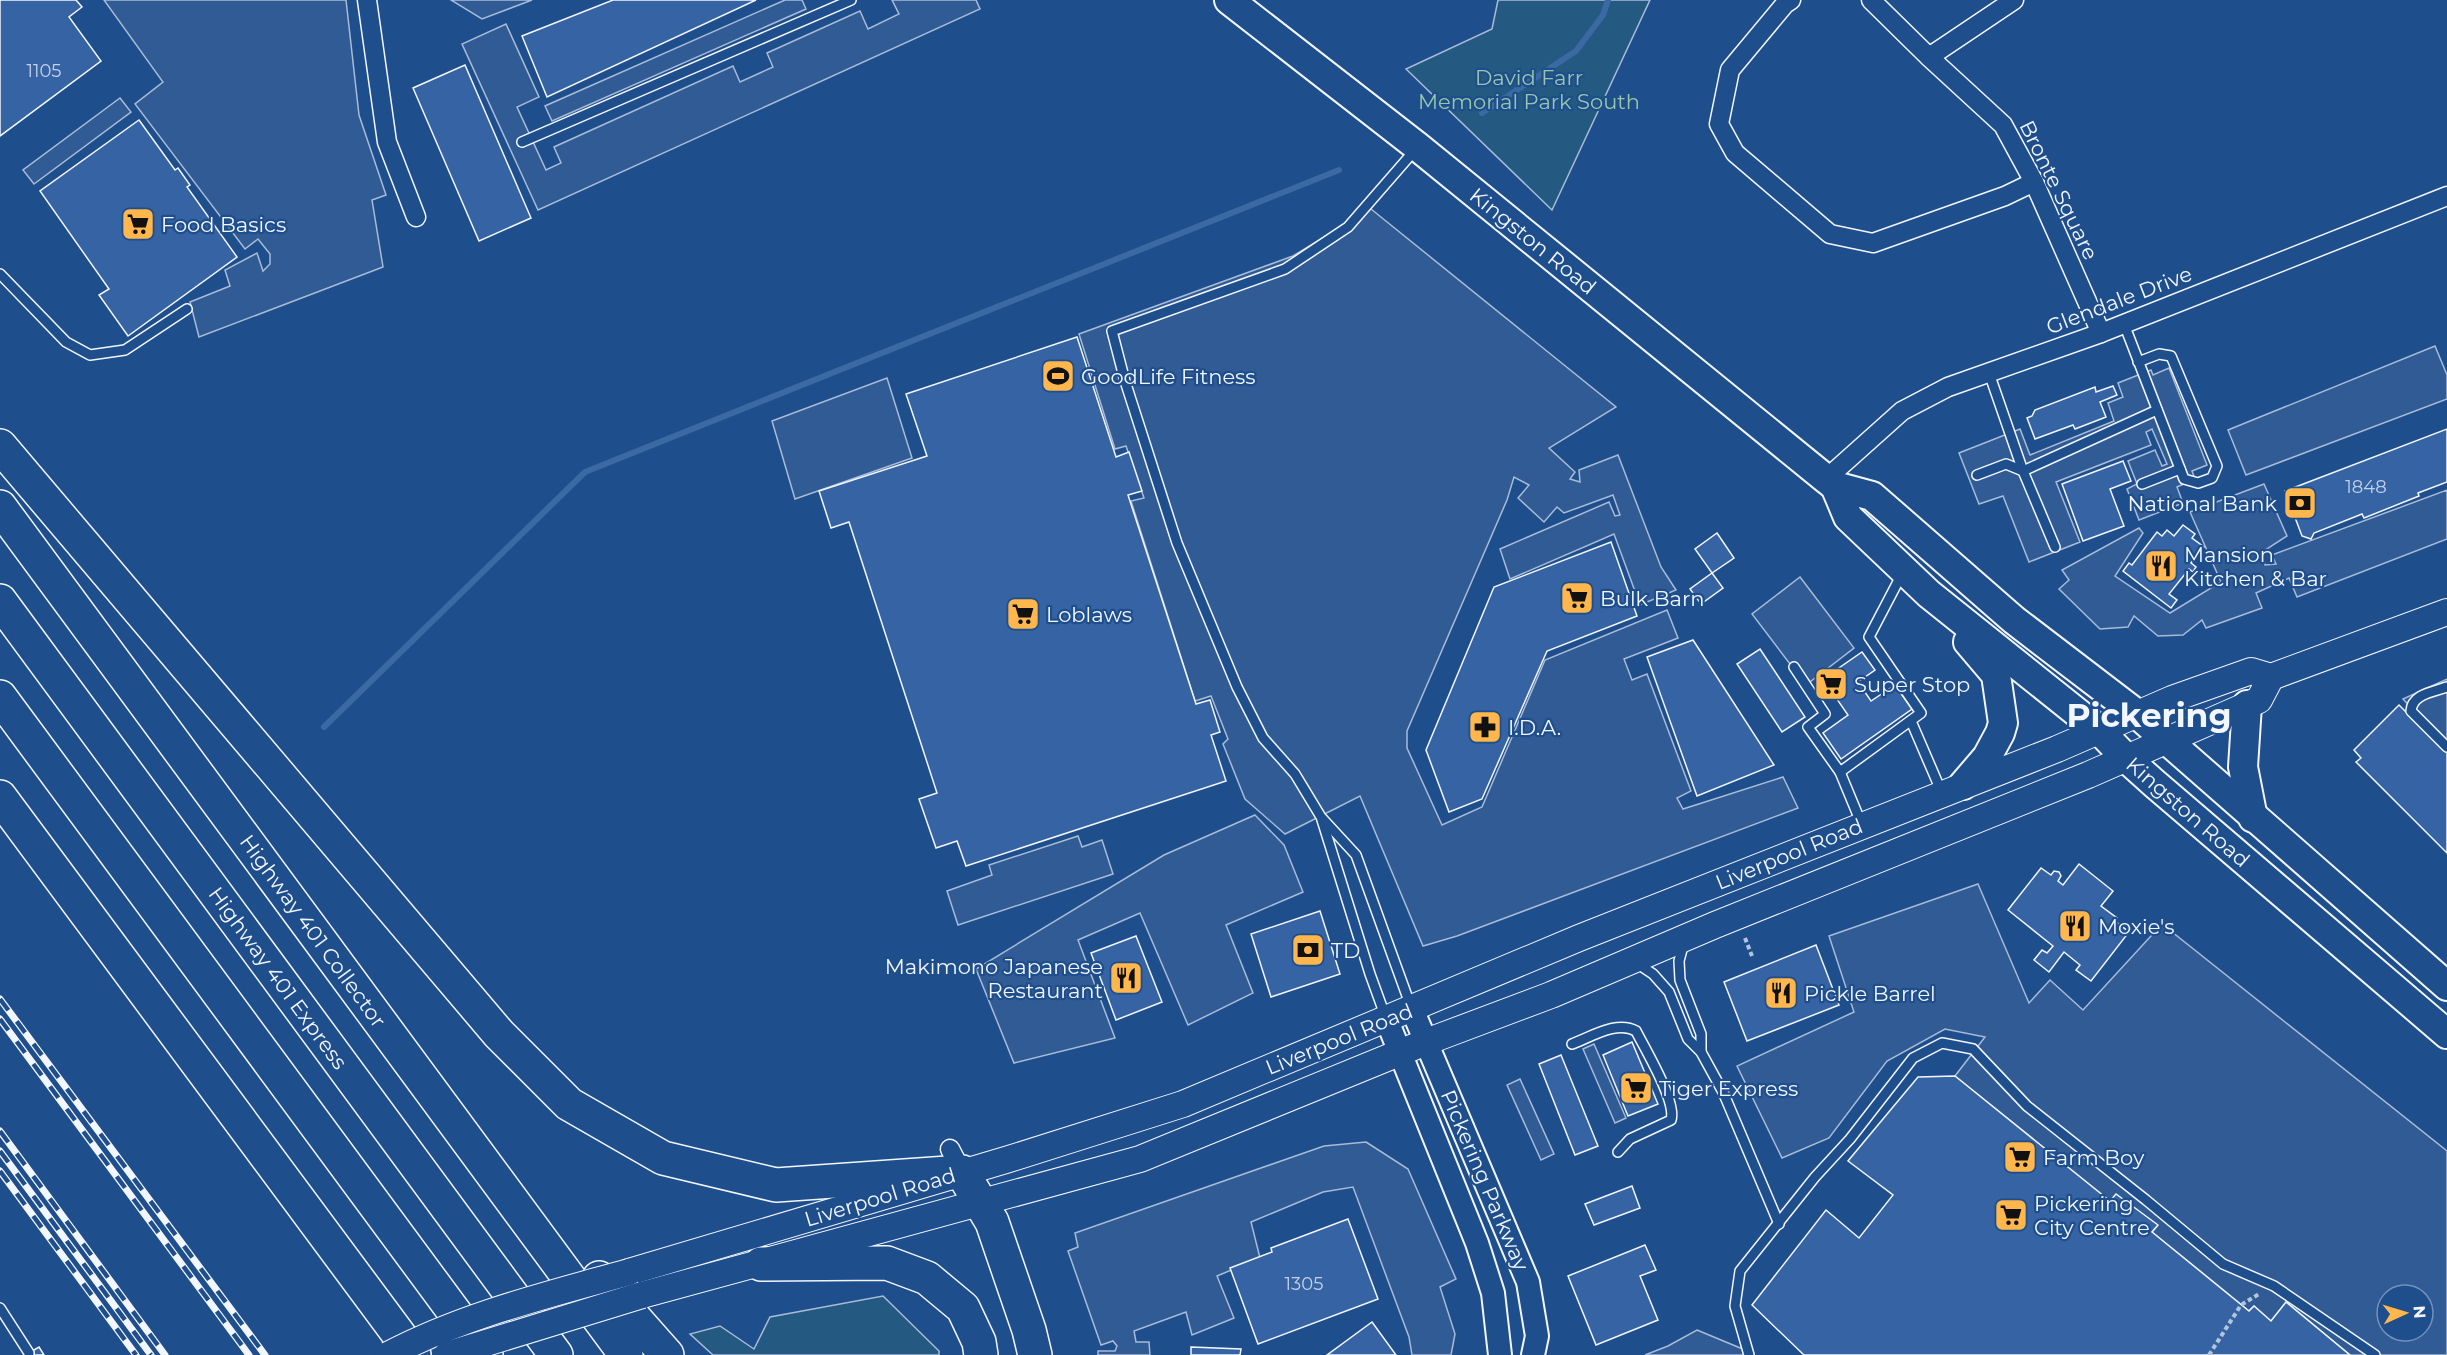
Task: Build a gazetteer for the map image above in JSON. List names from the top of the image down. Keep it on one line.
{"streets":{"highway":["Highway 401 Collector","Highway 401 Express"],"main road":["Kingston Road","Liverpool Road"],"street":["Bronte Square","Glendale Drive","Pickering Parkway"]},"crossings":[["Bronte Square","Glendale Drive"],["Kingston Road","Glendale Drive"],["Kingston Road","Liverpool Road"],["Liverpool Road","Pickering Parkway"]],"districts":["Pickering"],"parks":["David Farr Memorial Park South"],"places":{"supermarket":["Food Basics","Bulk Barn","Loblaws","Super Stop","Tiger Express","Farm Boy","Pickering City Centre"],"sports":["GoodLife Fitness"],"bank":["National Bank","TD"],"restaurant":["Mansion Kitchen & Bar","Moxie's","Makimono Japanese Restaurant","Pickle Barrel"],"pharmacy":["I.D.A."]},"house_numbers":["1105","1848","1305"],"north":"right"}
